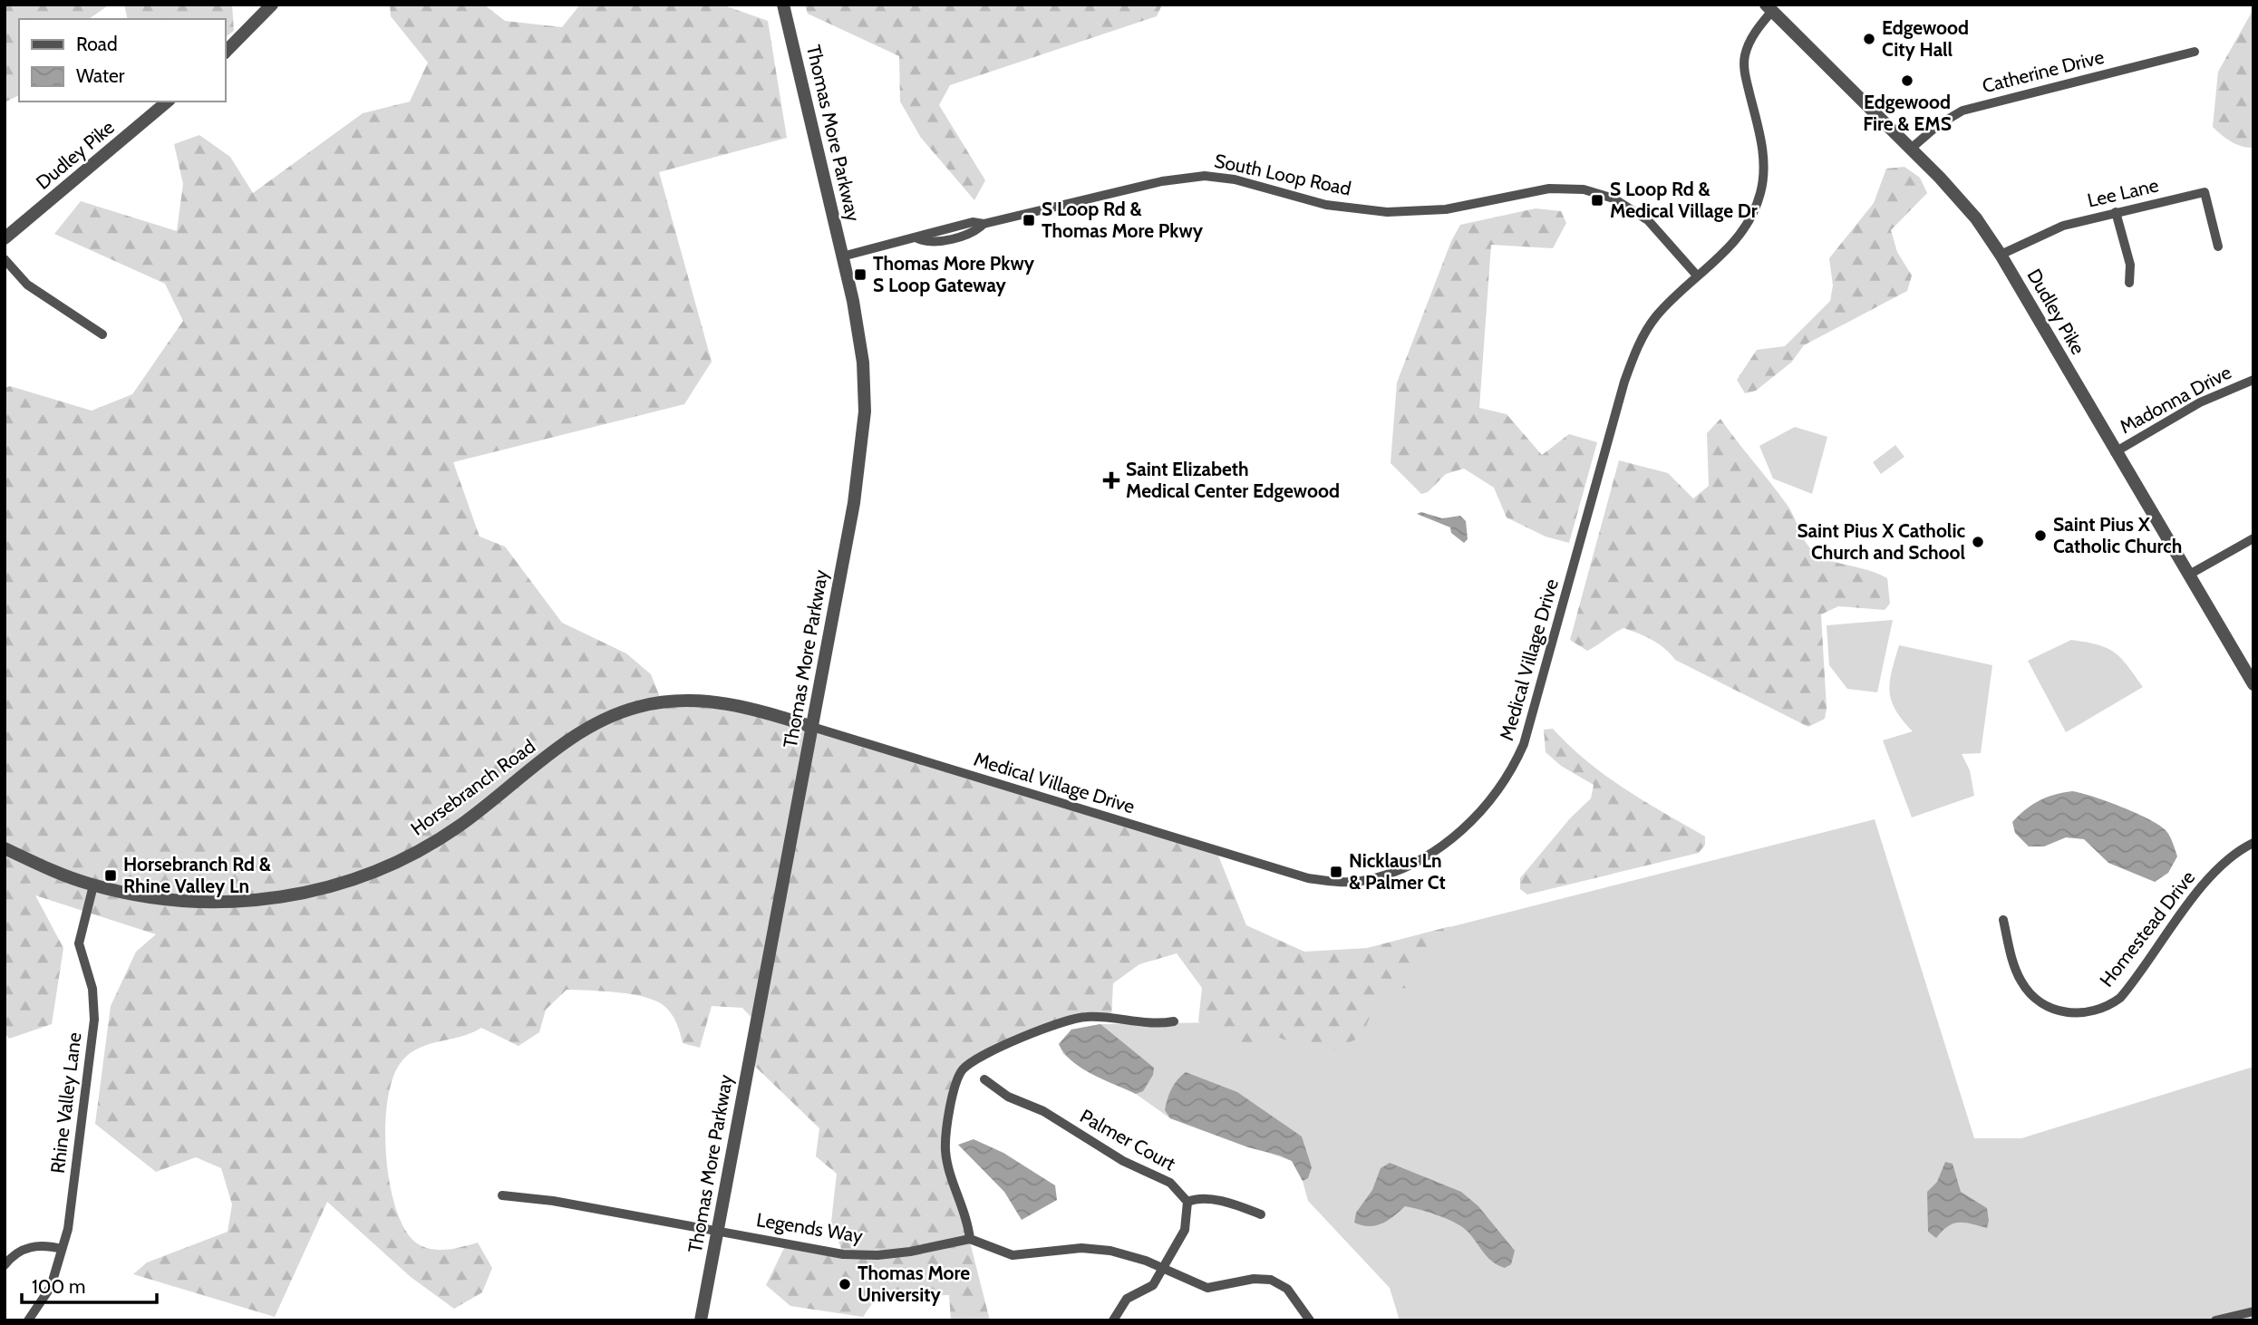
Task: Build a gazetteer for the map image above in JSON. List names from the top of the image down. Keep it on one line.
{"streets":{"street":["Catherine Drive","Thomas More Parkway","Dudley Pike","South Loop Road","Lee Lane","Madonna Drive","Medical Village Drive","Horsebranch Road","Homestead Drive","Rhine Valley Lane","Palmer Court","Legends Way"]},"crossings":[["Catherine Drive","Dudley Pike"],["Thomas More Parkway","South Loop Road"],["Thomas More Parkway","Medical Village Drive"],["Thomas More Parkway","Horsebranch Road"],["Thomas More Parkway","Legends Way"],["Dudley Pike","Lee Lane"],["Dudley Pike","Madonna Drive"],["Dudley Pike","Medical Village Drive"],["South Loop Road","Medical Village Drive"],["Medical Village Drive","Horsebranch Road"],["Horsebranch Road","Rhine Valley Lane"]],"places":{"other":["Edgewood City Hall","Edgewood Fire & EMS","Saint Pius X Catholic Church","Saint Pius X Catholic Church and School","Thomas More University"],"transit":["S Loop Rd & Medical Village Dr","S Loop Rd & Thomas More Pkwy","Thomas More Pkwy S Loop Gateway","Nicklaus Ln & Palmer Ct","Horsebranch Rd & Rhine Valley Ln"],"health":["Saint Elizabeth Medical Center Edgewood"]},"legend":["Road","Water"],"scale_bar":"100 m"}
